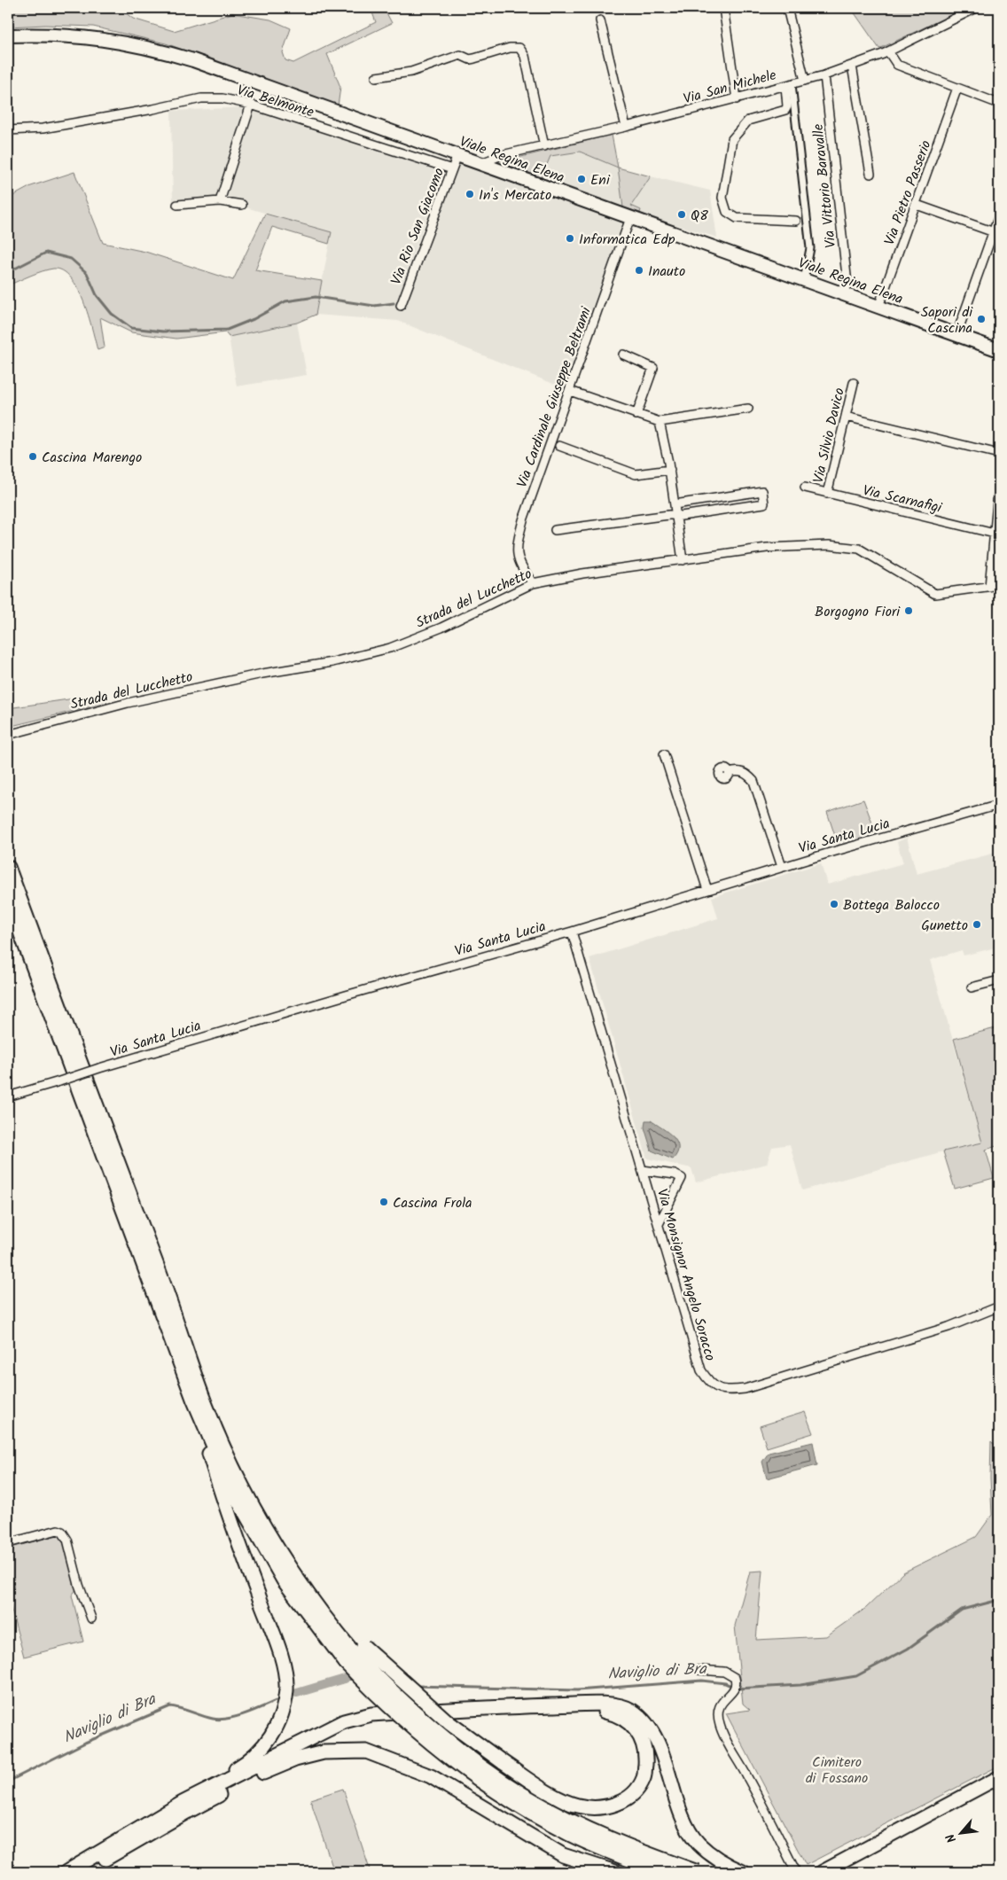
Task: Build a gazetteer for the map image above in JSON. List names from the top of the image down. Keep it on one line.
{"streets":{"main road":["Viale Regina Elena"],"street":["Via San Michele","Via Belmonte","Via Vittorio Baravalle","Via Pietro Passerio","Via Rio San Giacomo","Via Cardinale Giuseppe Beltrami","Via Silvio Davico","Via Scarnafigi","Strada del Lucchetto","Via Santa Lucia","Via Monsignor Angelo Soracco"]},"crossings":[["Via San Michele","Viale Regina Elena"],["Via San Michele","Via Vittorio Baravalle"],["Via Belmonte","Via Rio San Giacomo"],["Viale Regina Elena","Via Vittorio Baravalle"],["Viale Regina Elena","Via Pietro Passerio"],["Viale Regina Elena","Via Rio San Giacomo"],["Viale Regina Elena","Via Cardinale Giuseppe Beltrami"],["Via Cardinale Giuseppe Beltrami","Strada del Lucchetto"],["Via Silvio Davico","Via Scarnafigi"],["Via Santa Lucia","Via Monsignor Angelo Soracco"]],"water":["Naviglio di Bra"],"parks":["Cimitero di Fossano"],"places":["Eni","In's Mercato","Q8","Informatica Edp","Inauto","Sapori di Cascina","Cascina Marengo","Borgogno Fiori","Bottega Balocco","Gunetto","Cascina Frola"],"north":"bottom left"}
